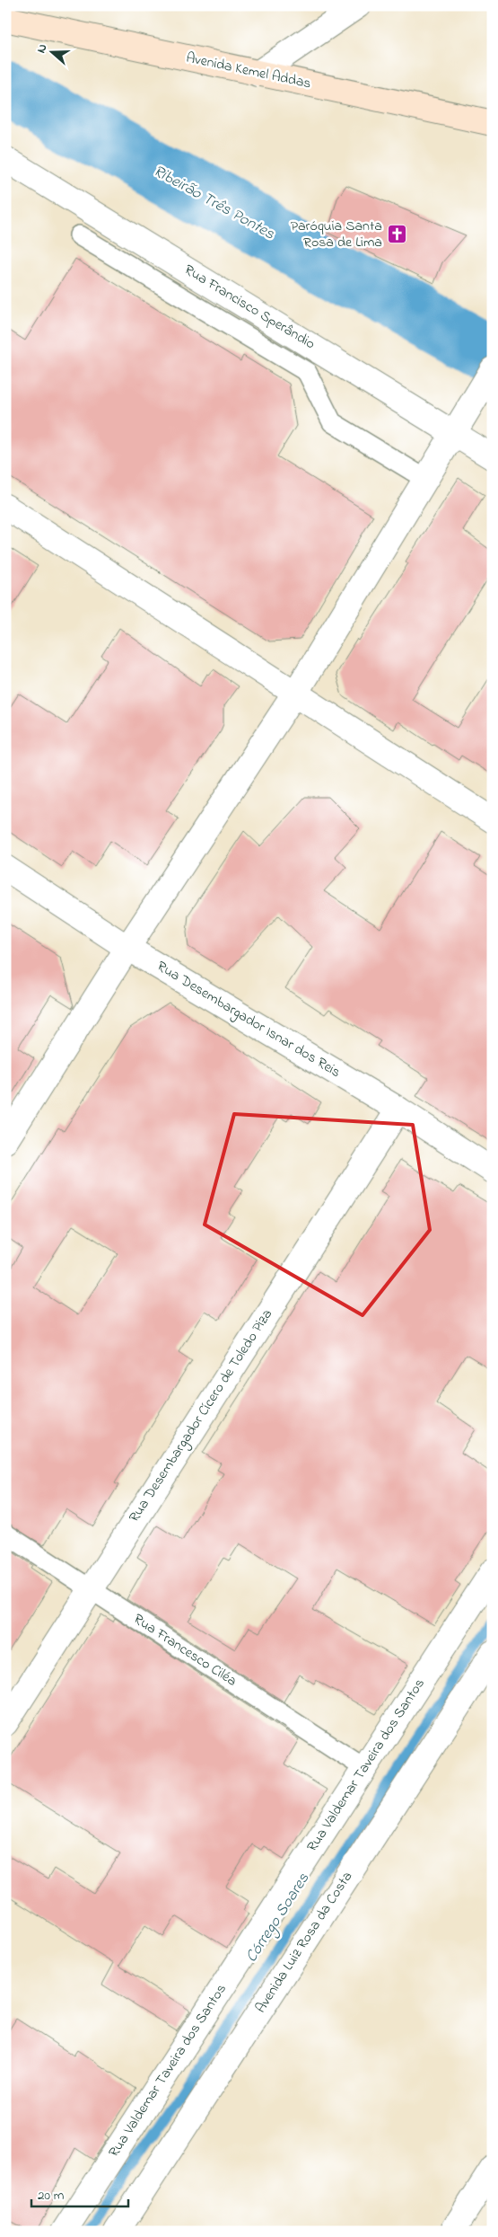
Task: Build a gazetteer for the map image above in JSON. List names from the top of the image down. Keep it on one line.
{"streets":{"main road":["Avenida Kemel Addas"],"street":["Rua Francisco Sperândio","Rua Desembargador Isnar dos Reis","Rua Desembargador Cícero de Toledo Piza","Rua Valdemar Taveira dos Santos","Avenida Luiz Rosa da Costa"],"lane":["Rua Francesco Ciléa"]},"crossings":[["Rua Desembargador Isnar dos Reis","Rua Desembargador Cícero de Toledo Piza"],["Rua Desembargador Cícero de Toledo Piza","Rua Francesco Ciléa"],["Rua Francesco Ciléa","Rua Valdemar Taveira dos Santos"]],"water":["Ribeirão Três Pontes","Córrego Soares"],"places":{"church":["Paróquia Santa Rosa de Lima"]},"scale_bar":"20 m","north":"left"}
